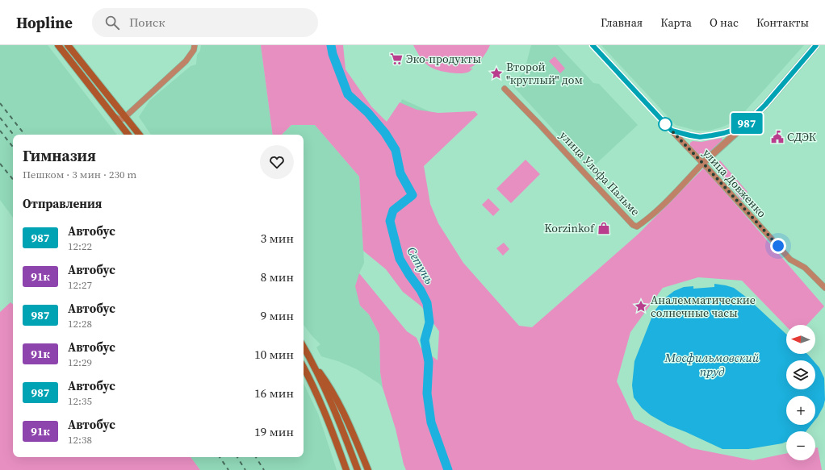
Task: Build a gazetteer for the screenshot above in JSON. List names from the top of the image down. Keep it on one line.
{"streets":{"street":["улица Улофа Пальме","улица Довженко"]},"crossings":[["улица Улофа Пальме","улица Довженко"]],"water":["Сетунь","Мосфильмовский пруд"],"places":{"supermarket":["Эко-продукты"],"place":["Второй \"круглый\" дом","Аналемматические солнечные часы"],"public building":["СДЭК"],"shop":["Korzinkof"]},"lines":["bus line 987"],"north":"left","page":{"header":"Hopline","search":"Поиск","nav":["Главная","Карта","О нас","Контакты"],"on_map":"987","heading":[["Гимназия","Пешком · 3 мин · 230 m"],"Отправления"],"list":[{"mark":"987","name":"Автобус","note":"12:22","value":"3 мин"},{"mark":"91к","name":"Автобус","note":"12:27","value":"8 мин"},{"mark":"987","name":"Автобус","note":"12:28","value":"9 мин"},{"mark":"91к","name":"Автобус","note":"12:29","value":"10 мин"},{"mark":"987","name":"Автобус","note":"12:35","value":"16 мин"},{"mark":"91к","name":"Автобус","note":"12:38","value":"19 мин"}],"map_buttons":["+","−"]}}
